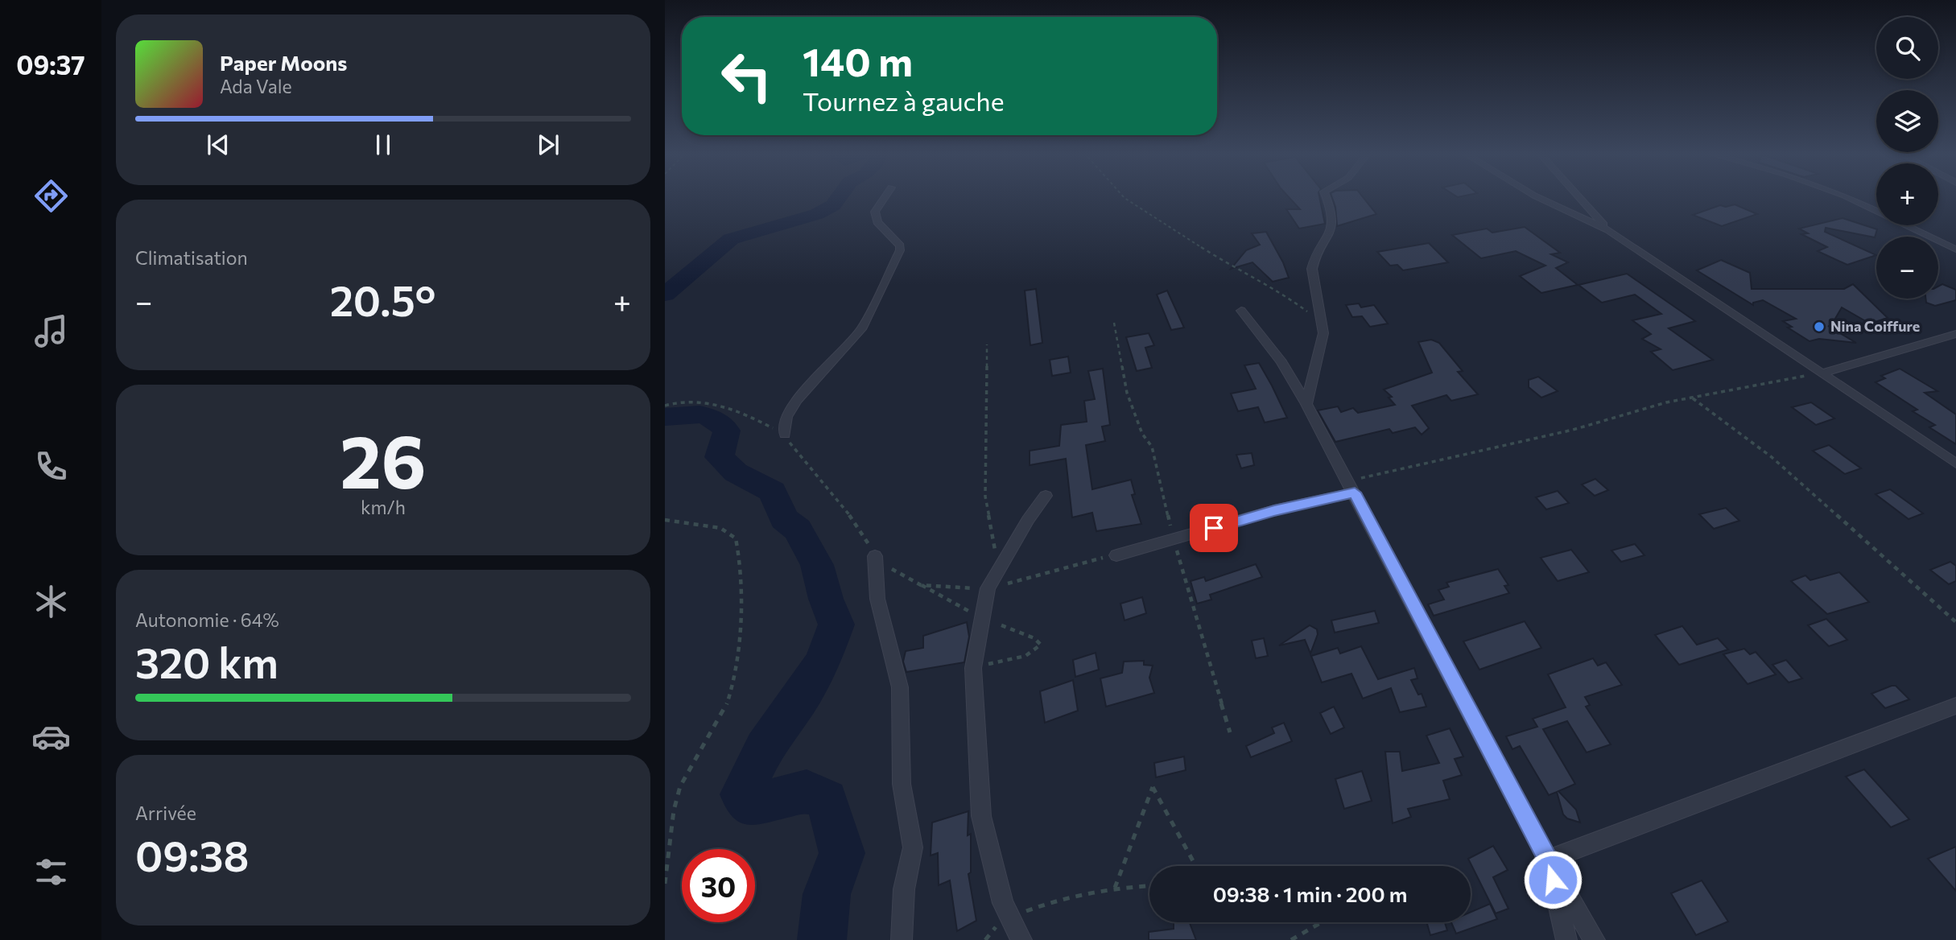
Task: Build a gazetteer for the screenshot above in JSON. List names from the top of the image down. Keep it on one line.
{"places":["Nina Coiffure"],"page":{"tabs":"09:37","map_buttons":["+","−"],"turn":["140 m","Tournez à gauche"],"song":["Paper Moons","Ada Vale"],"tile":["Climatisation",["26","km/h"],["Autonomie · 64%","320 km"],["Arrivée","09:38"]],"heat":["−","20.5°","+"],"limit":"30","trip":"09:38 · 1 min · 200 m"}}
